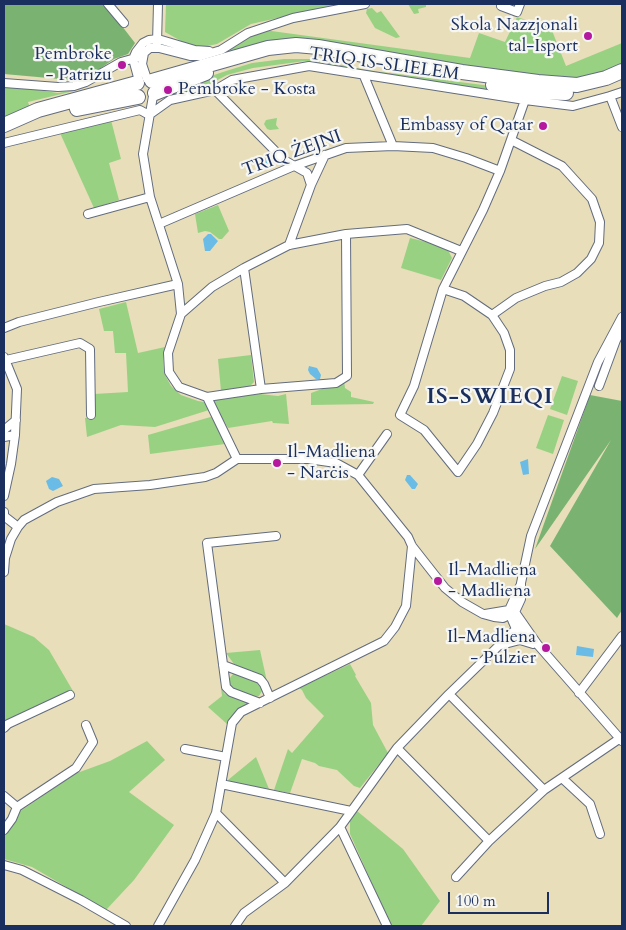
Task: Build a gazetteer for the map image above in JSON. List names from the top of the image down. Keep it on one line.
{"streets":{"street":["TRIQ IS-SLIELEM","TRIQ ŻEJNI"]},"districts":["IS-SWIEQI"],"places":["Skola Nazzjonali tal-Isport","Pembroke - Patrizu","Pembroke - Kosta","Embassy of Qatar","Il-Madliena - Narċis","Il-Madliena - Madliena","Il-Madliena - Pulzier"],"scale_bar":"100 m"}
